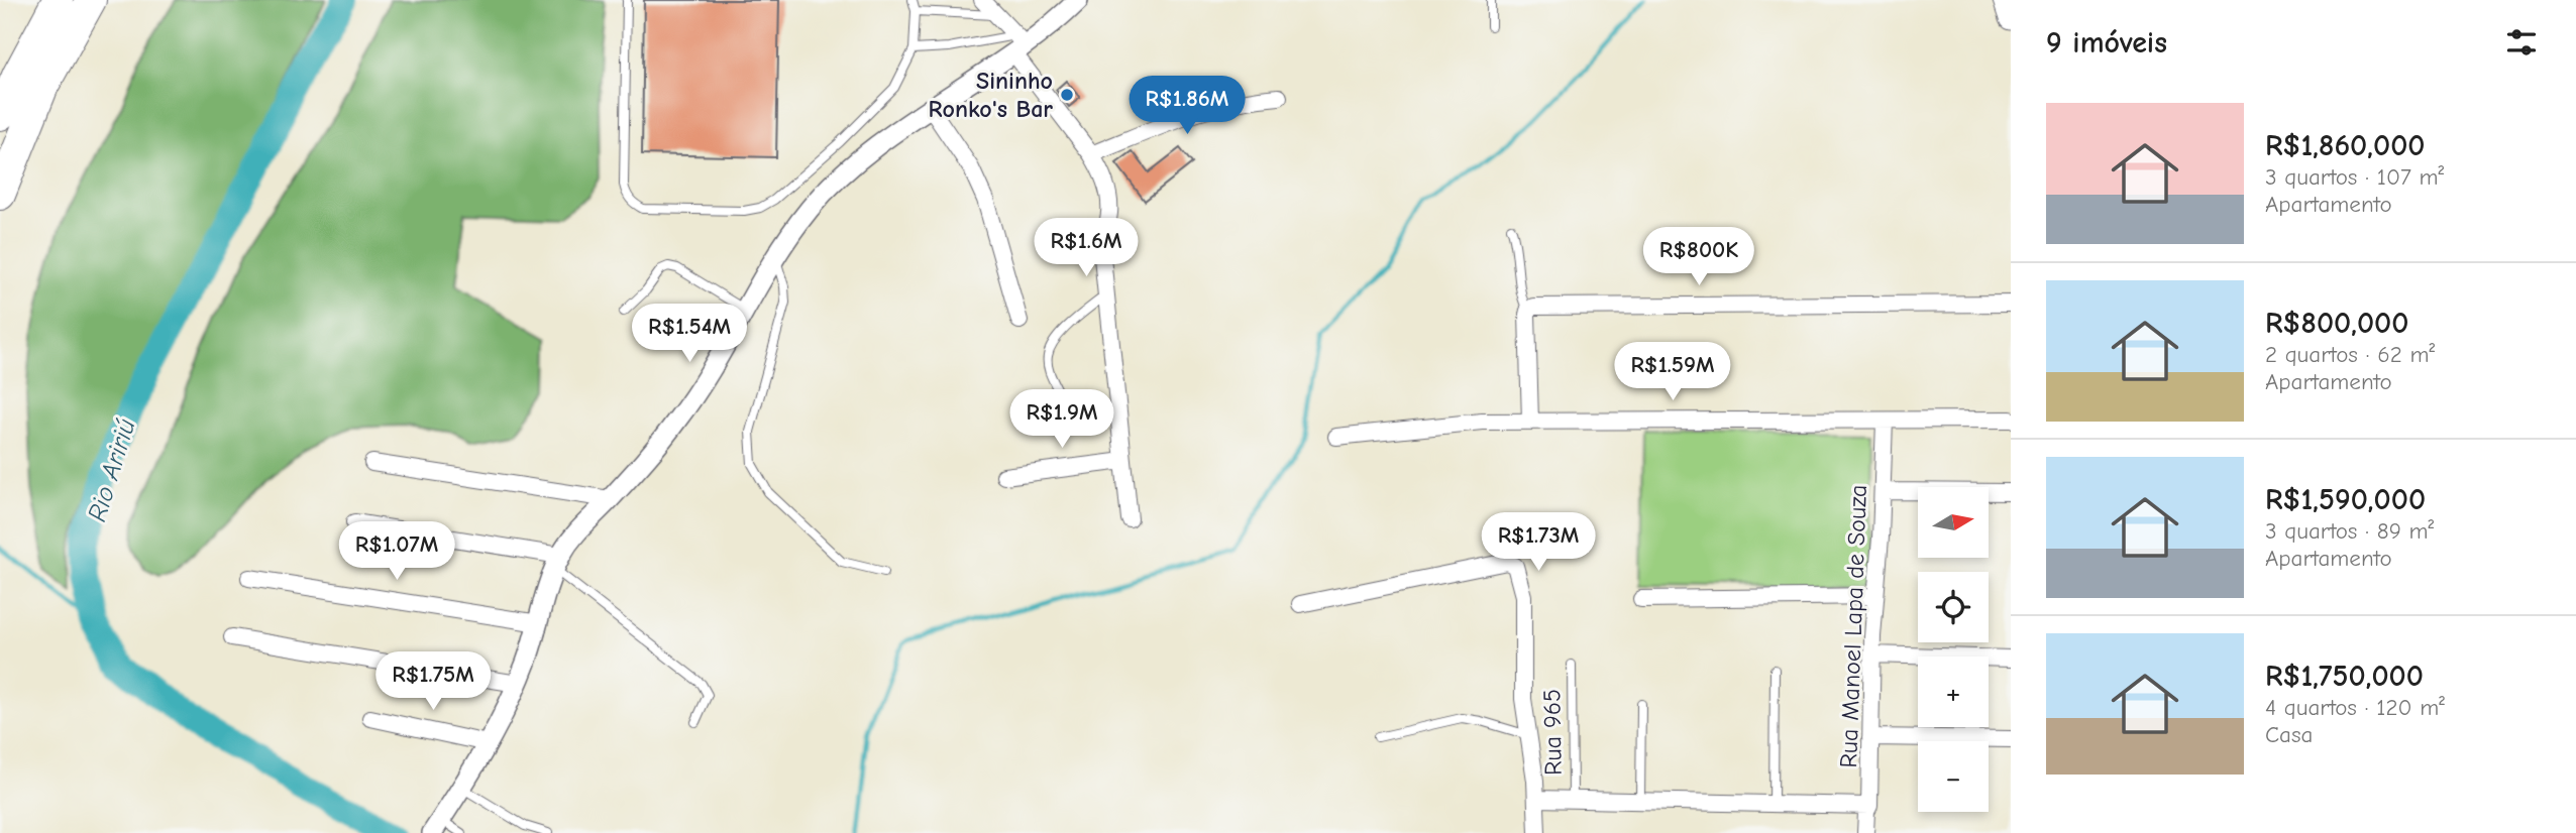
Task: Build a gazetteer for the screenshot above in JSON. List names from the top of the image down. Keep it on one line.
{"streets":{"street":["Rua Manoel Lapa de Souza"],"lane":["Rua 965"]},"water":["Rio Aririú"],"places":["Sininho Ronko's Bar"],"north":"right","page":{"heading":"9 imóveis","price":["R$1.86M","R$1.6M","R$800K","R$1.54M","R$1.59M","R$1.9M","R$1.73M","R$1.07M","R$1.75M"],"list":[{"name":"R$1,860,000","note":"3 quartos · 107 m² · Apartamento"},{"name":"R$800,000","note":"2 quartos · 62 m² · Apartamento"},{"name":"R$1,590,000","note":"3 quartos · 89 m² · Apartamento"},{"name":"R$1,750,000","note":"4 quartos · 120 m² · Casa"}],"map_buttons":["+","−"]}}
